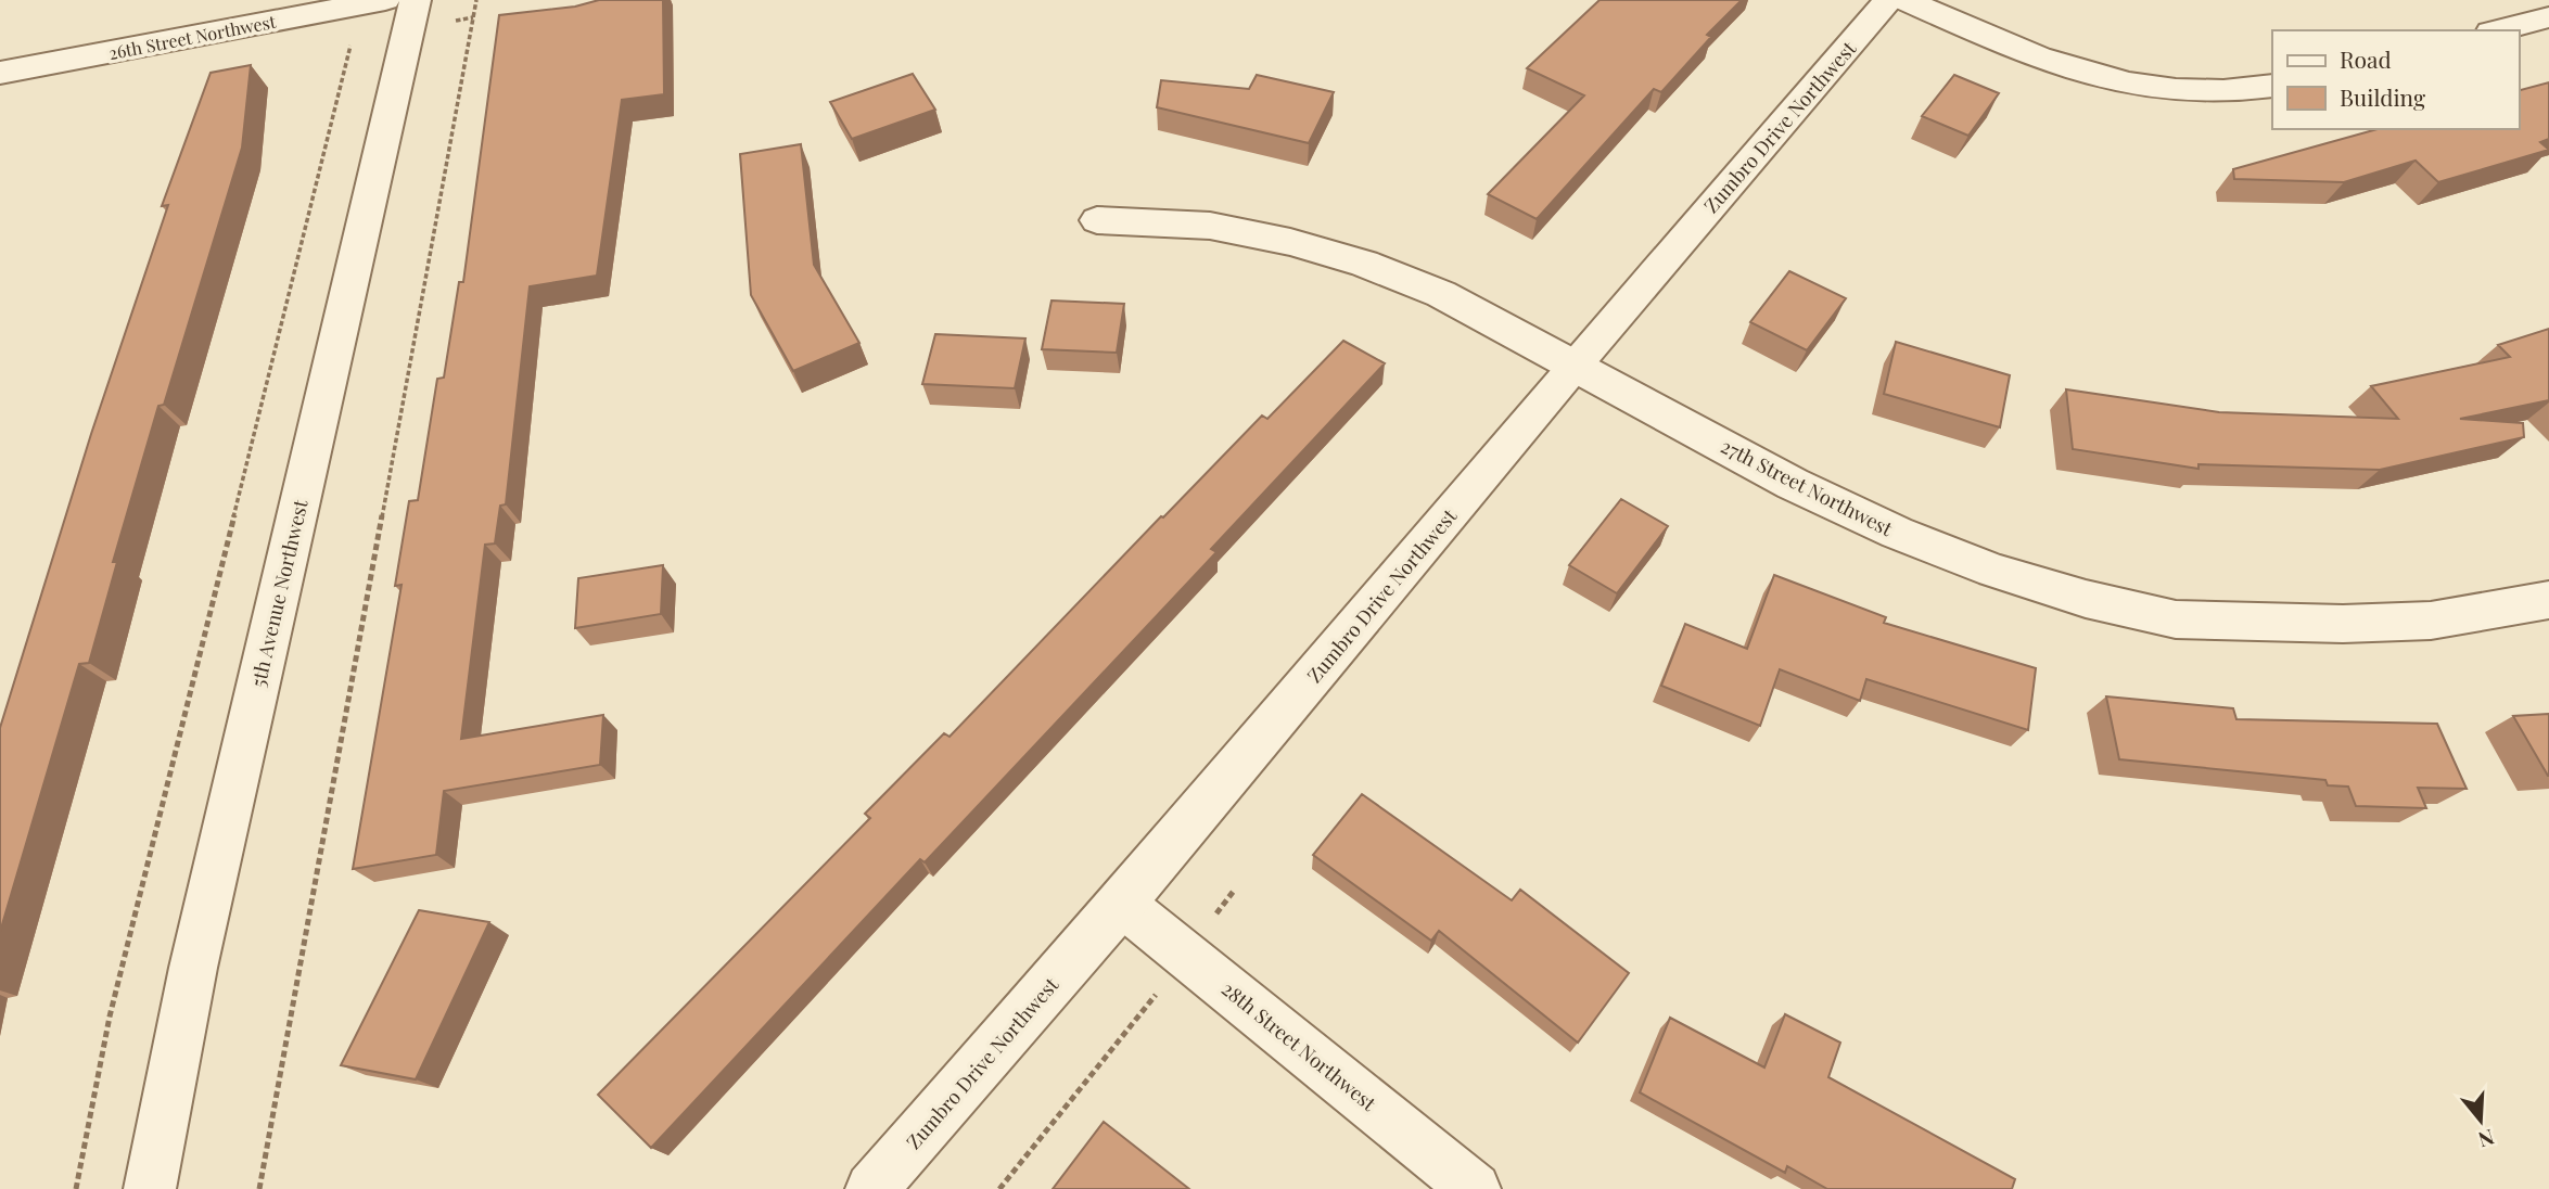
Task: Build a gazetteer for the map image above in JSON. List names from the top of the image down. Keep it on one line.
{"streets":{"street":["26th Street Northwest","Zumbro Drive Northwest","27th Street Northwest","5th Avenue Northwest","28th Street Northwest"]},"crossings":[["Zumbro Drive Northwest","27th Street Northwest"],["Zumbro Drive Northwest","28th Street Northwest"]],"legend":["Road","Building"],"north":"bottom"}
